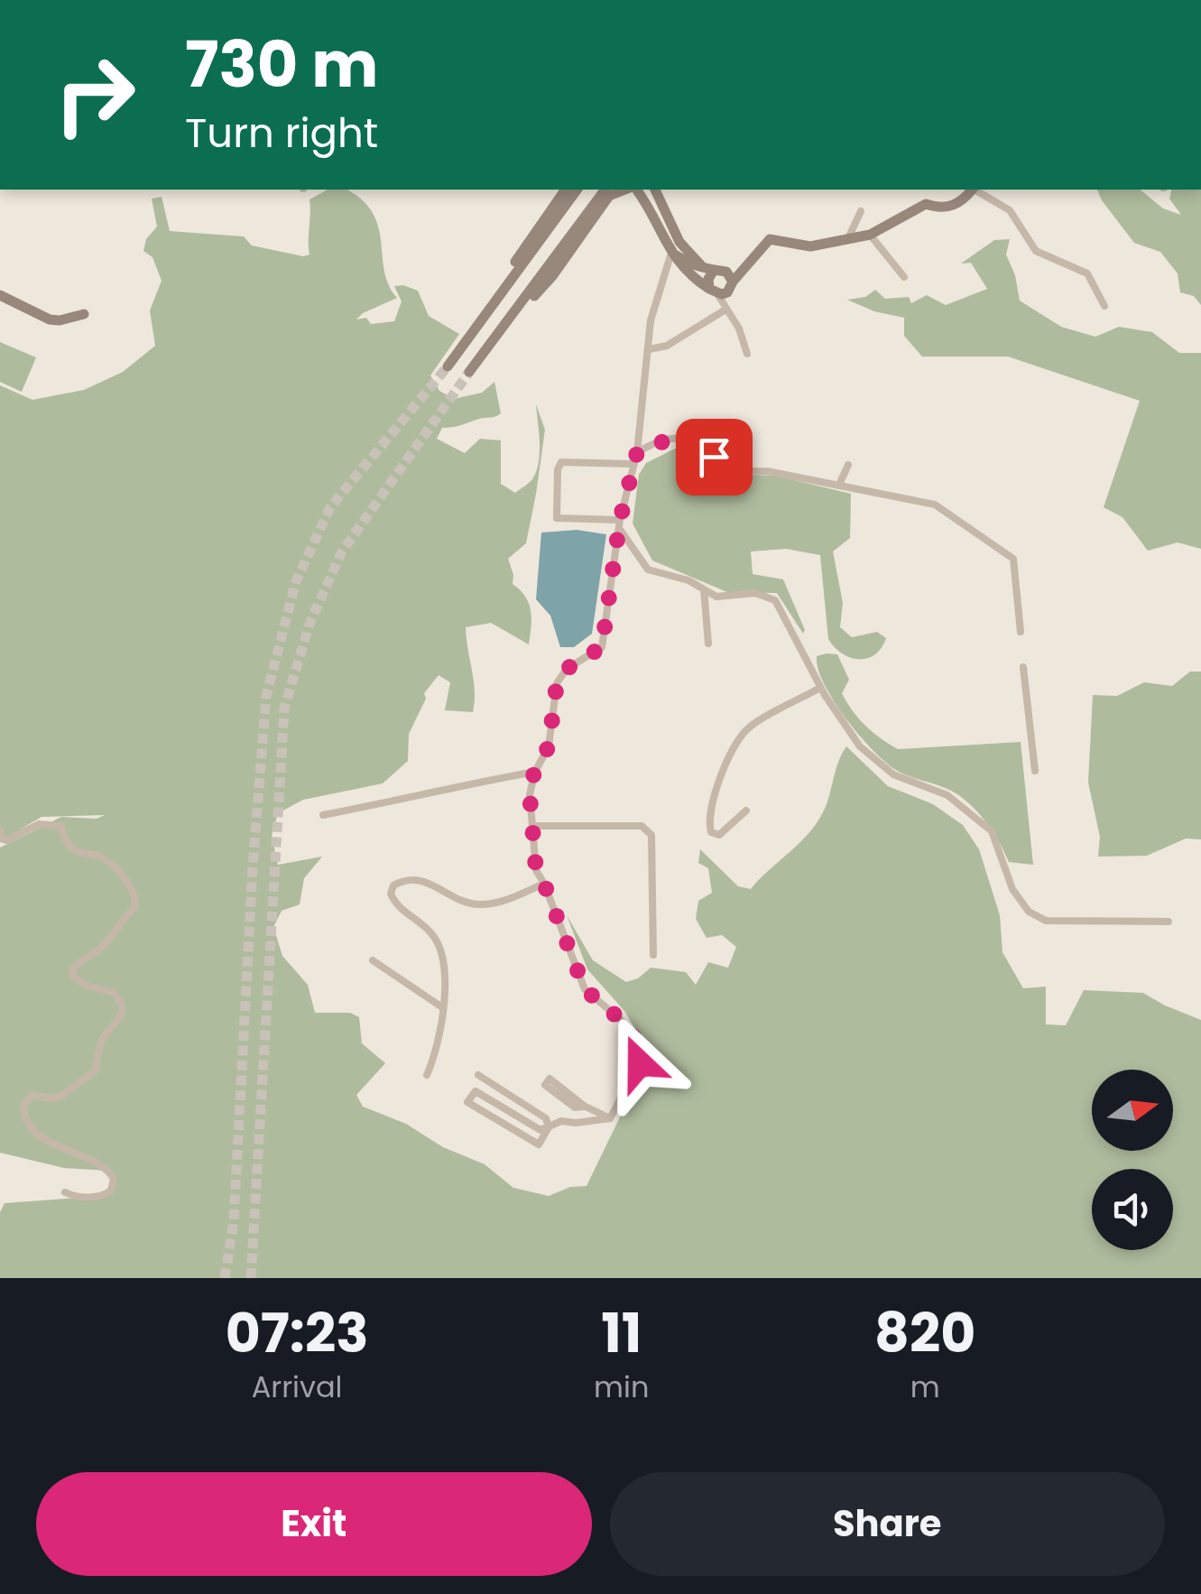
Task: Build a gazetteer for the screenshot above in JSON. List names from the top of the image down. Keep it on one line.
{"north":"right","page":{"turn":["730 m","Turn right"],"eta":["07:23","Arrival","11","min","820","m"],"buttons":["Exit","Share"]}}
